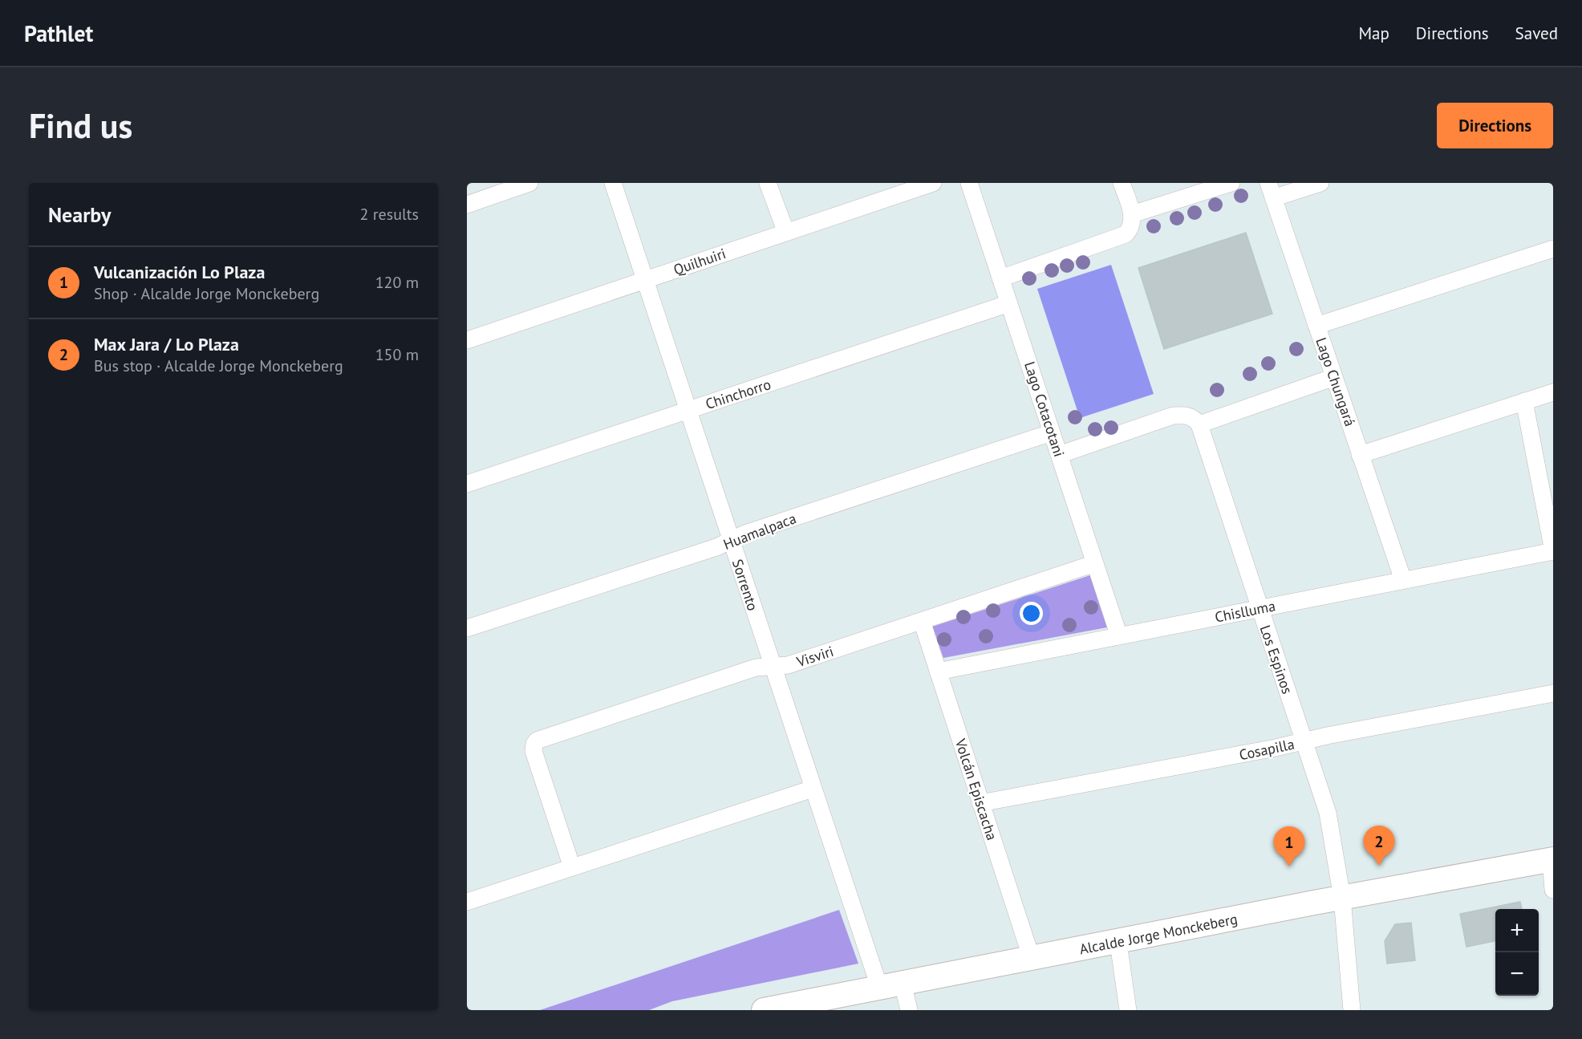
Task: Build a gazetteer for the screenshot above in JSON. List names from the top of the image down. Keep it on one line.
{"streets":{"main road":["Alcalde Jorge Monckeberg"],"street":["Quilhuiri","Lago Chungará","Chinchorro","Lago Cotacotani","Huamalpaca","Sorrento","Chislluma","Visviri","Los Espinos","Cosapilla","Volcán Episcacha"]},"crossings":[["Quilhuiri","Sorrento"],["Lago Chungará","Chislluma"],["Chinchorro","Lago Cotacotani"],["Chinchorro","Sorrento"],["Lago Cotacotani","Huamalpaca"],["Lago Cotacotani","Chislluma"],["Lago Cotacotani","Visviri"],["Huamalpaca","Sorrento"],["Sorrento","Visviri"],["Sorrento","Alcalde Jorge Monckeberg"],["Chislluma","Los Espinos"],["Chislluma","Volcán Episcacha"],["Visviri","Volcán Episcacha"],["Los Espinos","Cosapilla"],["Los Espinos","Alcalde Jorge Monckeberg"],["Cosapilla","Volcán Episcacha"],["Volcán Episcacha","Alcalde Jorge Monckeberg"]],"page":{"header":"Pathlet","nav":["Map","Directions","Saved"],"buttons":"Directions","title":"Find us","heading":["Nearby","2 results"],"list":[{"mark":"1","name":"Vulcanización Lo Plaza","note":"Shop · Alcalde Jorge Monckeberg","value":"120 m"},{"mark":"2","name":"Max Jara / Lo Plaza","note":"Bus stop · Alcalde Jorge Monckeberg","value":"150 m"}],"pins":["2","1"],"map_buttons":["+","−"]}}
